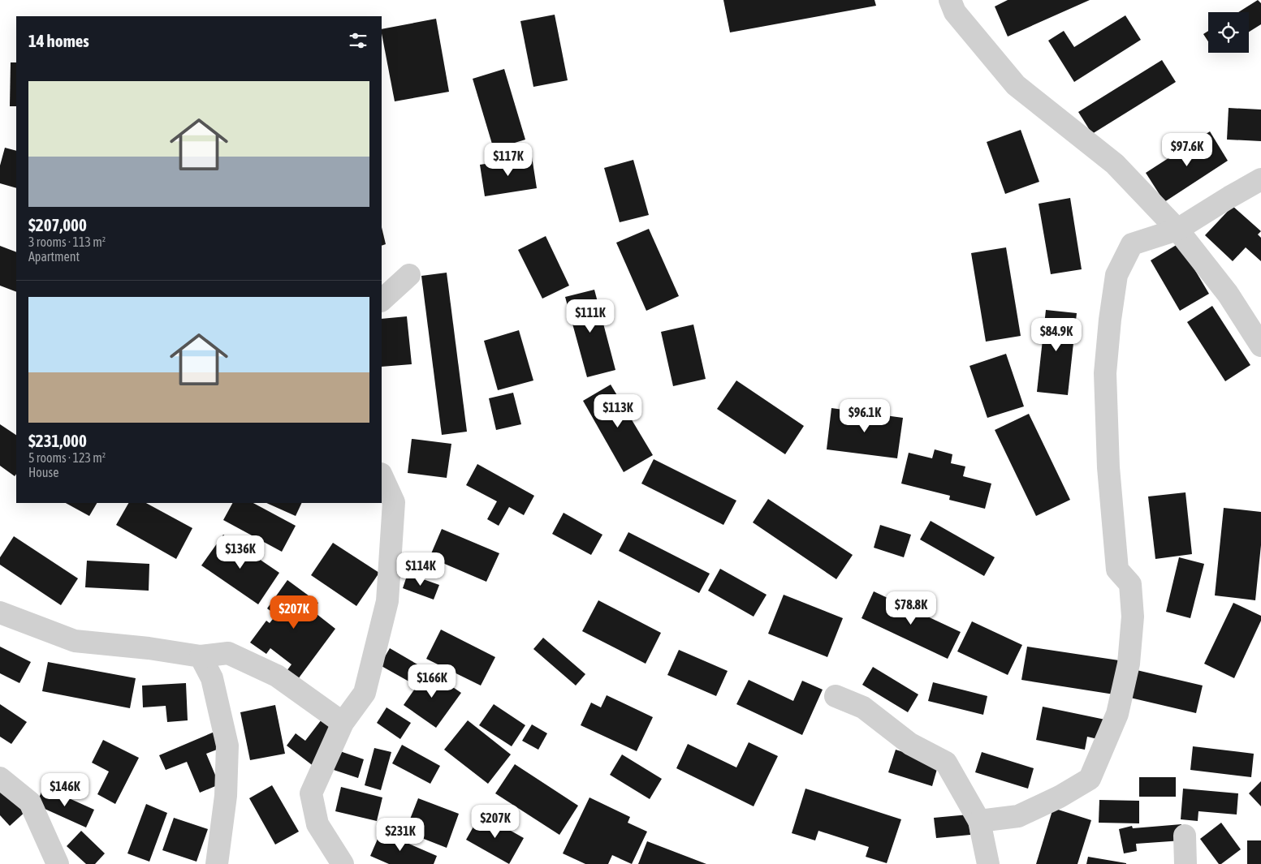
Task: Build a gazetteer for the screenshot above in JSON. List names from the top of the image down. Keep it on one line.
{"page":{"heading":"14 homes","list":[{"name":"$207,000","note":"3 rooms · 113 m² · Apartment"},{"name":"$231,000","note":"5 rooms · 123 m² · House"}],"price":["$97.6K","$117K","$111K","$84.9K","$113K","$96.1K","$136K","$114K","$78.8K","$207K","$166K","$146K","$207K","$231K"]}}
